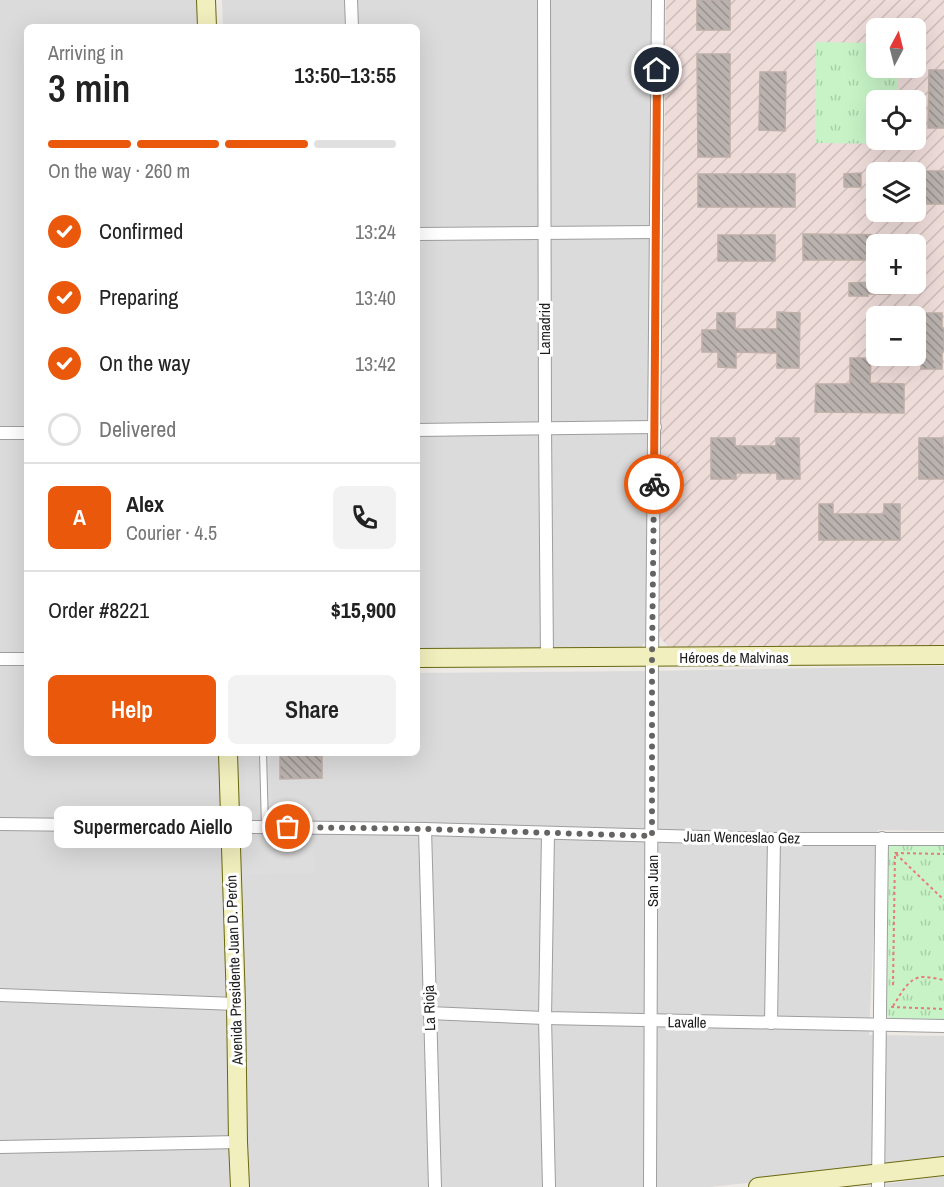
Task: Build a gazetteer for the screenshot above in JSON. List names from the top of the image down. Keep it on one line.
{"streets":{"main road":["Héroes de Malvinas","Avenida Presidente Juan D. Perón"],"street":["Lamadrid","Juan Wenceslao Gez","San Juan","La Rioja","Lavalle"]},"crossings":[["Lamadrid","Héroes de Malvinas"],["Héroes de Malvinas","San Juan"],["Juan Wenceslao Gez","San Juan"],["Juan Wenceslao Gez","Avenida Presidente Juan D. Perón"],["Juan Wenceslao Gez","La Rioja"],["San Juan","Lavalle"],["La Rioja","Lavalle"]],"places":["Supermercado Aiello"],"north":"top","page":{"map_buttons":["+","−"],"heading":["3 min","Arriving in","13:50–13:55"],"panel":["Alex","Courier · 4.5","Order #8221","$15,900"],"bar":"On the way · 260 m","list":[["Confirmed","13:24"],["Preparing","13:40"],["On the way","13:42"],"Delivered"],"round":"A","buttons":["Help","Share"],"bubble":"Supermercado Aiello"}}
